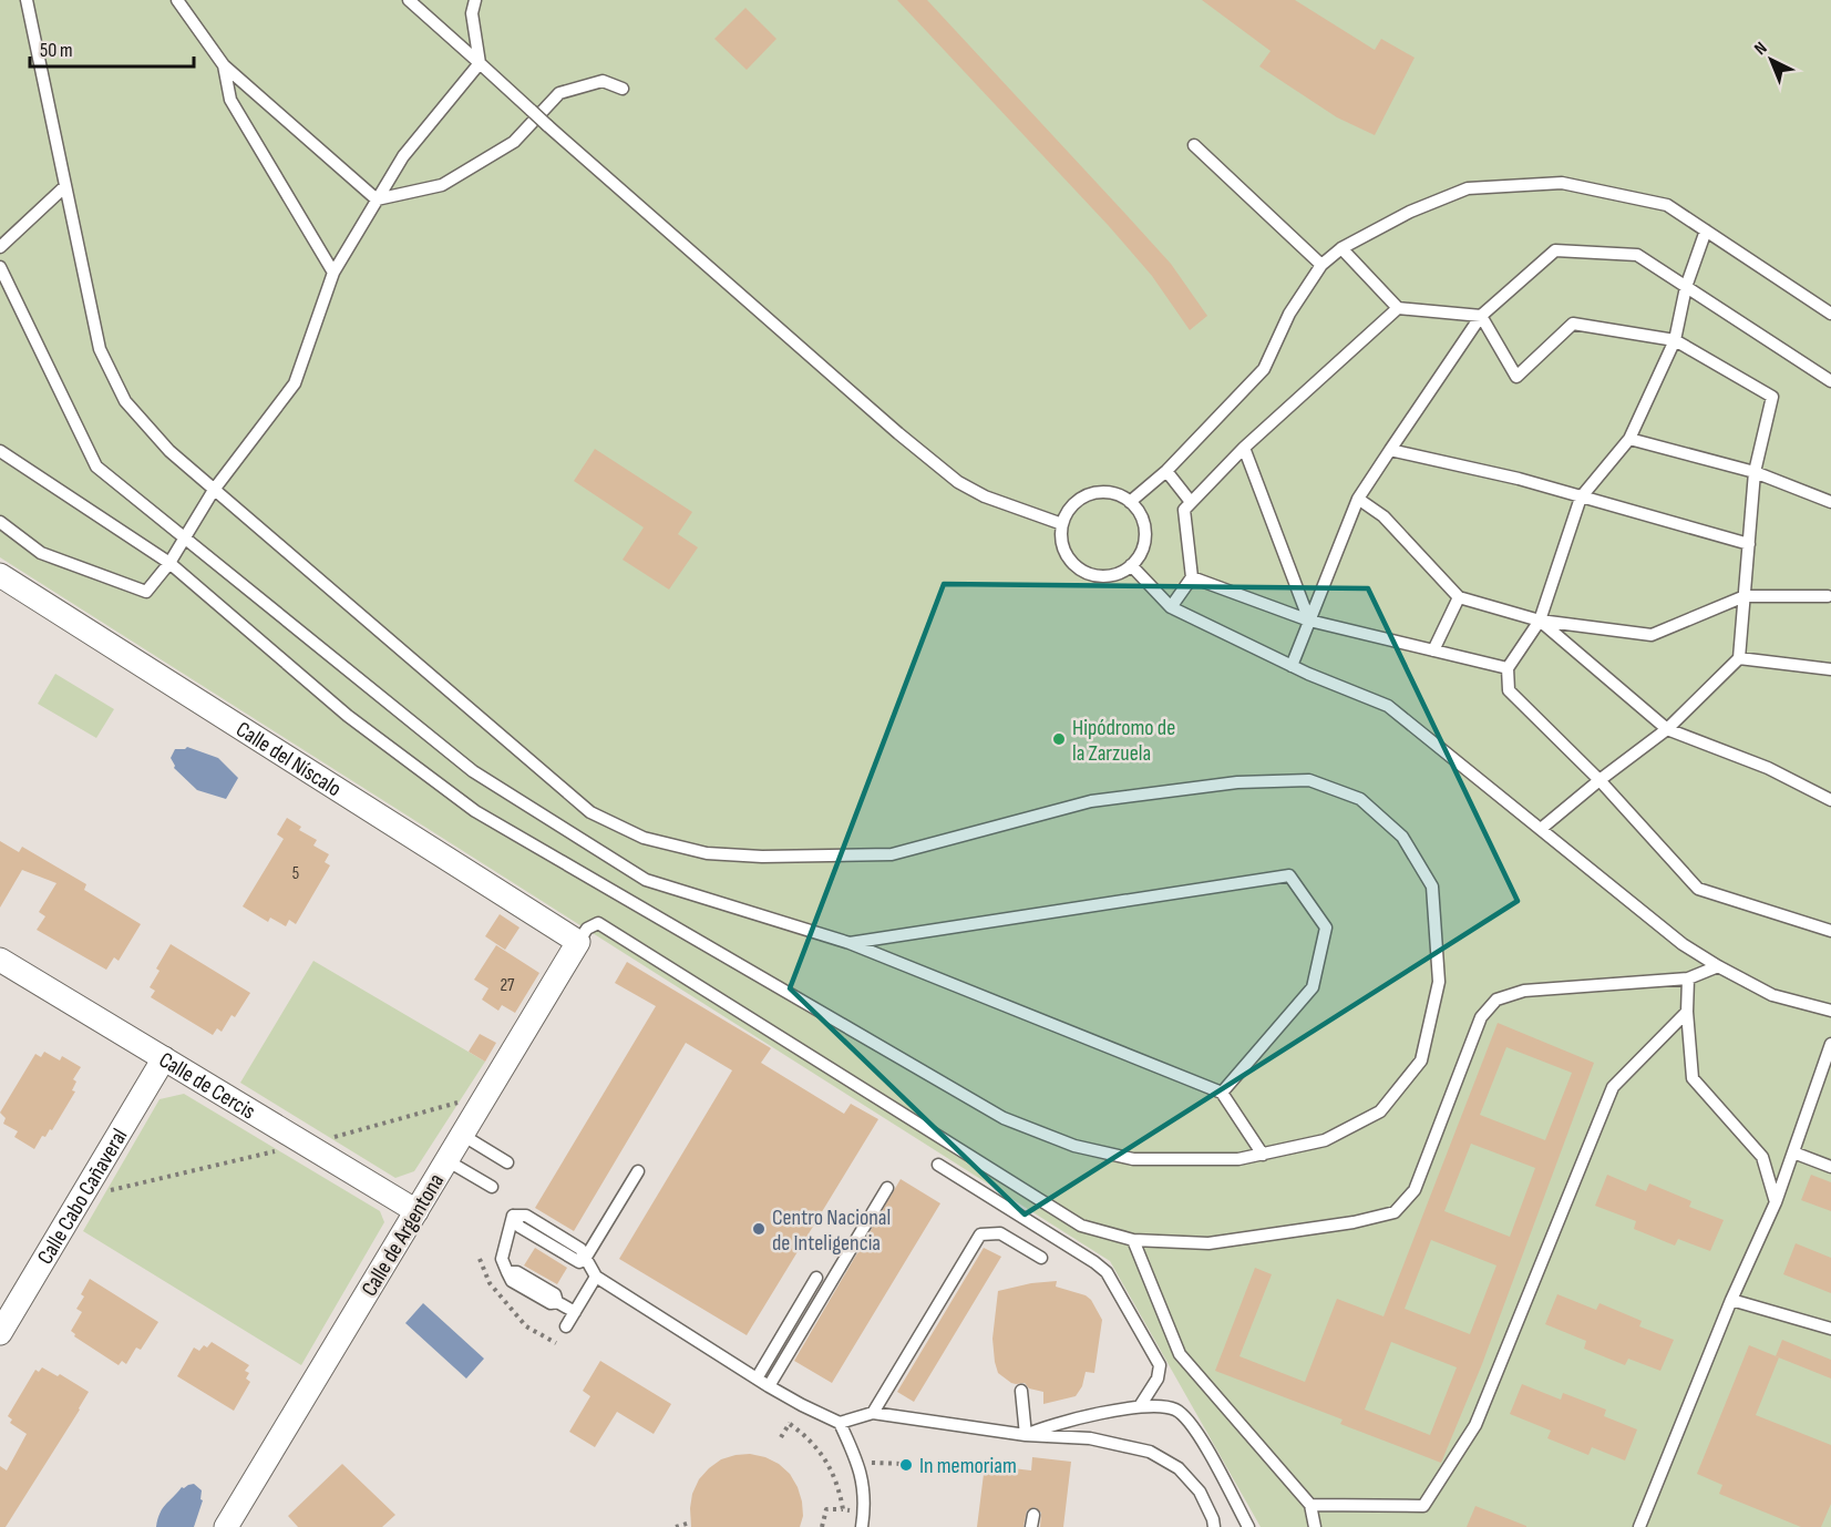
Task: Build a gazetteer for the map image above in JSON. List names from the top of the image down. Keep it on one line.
{"streets":{"street":["Calle del Níscalo","Calle de Cercis","Calle Cabo Cañaveral","Calle de Argentona"]},"crossings":[["Calle del Níscalo","Calle de Argentona"],["Calle de Cercis","Calle Cabo Cañaveral"],["Calle de Cercis","Calle de Argentona"]],"places":["Hipódromo de la Zarzuela","Centro Nacional de Inteligencia","In memoriam"],"house_numbers":["5","27"],"scale_bar":"50 m","north":"top left"}
